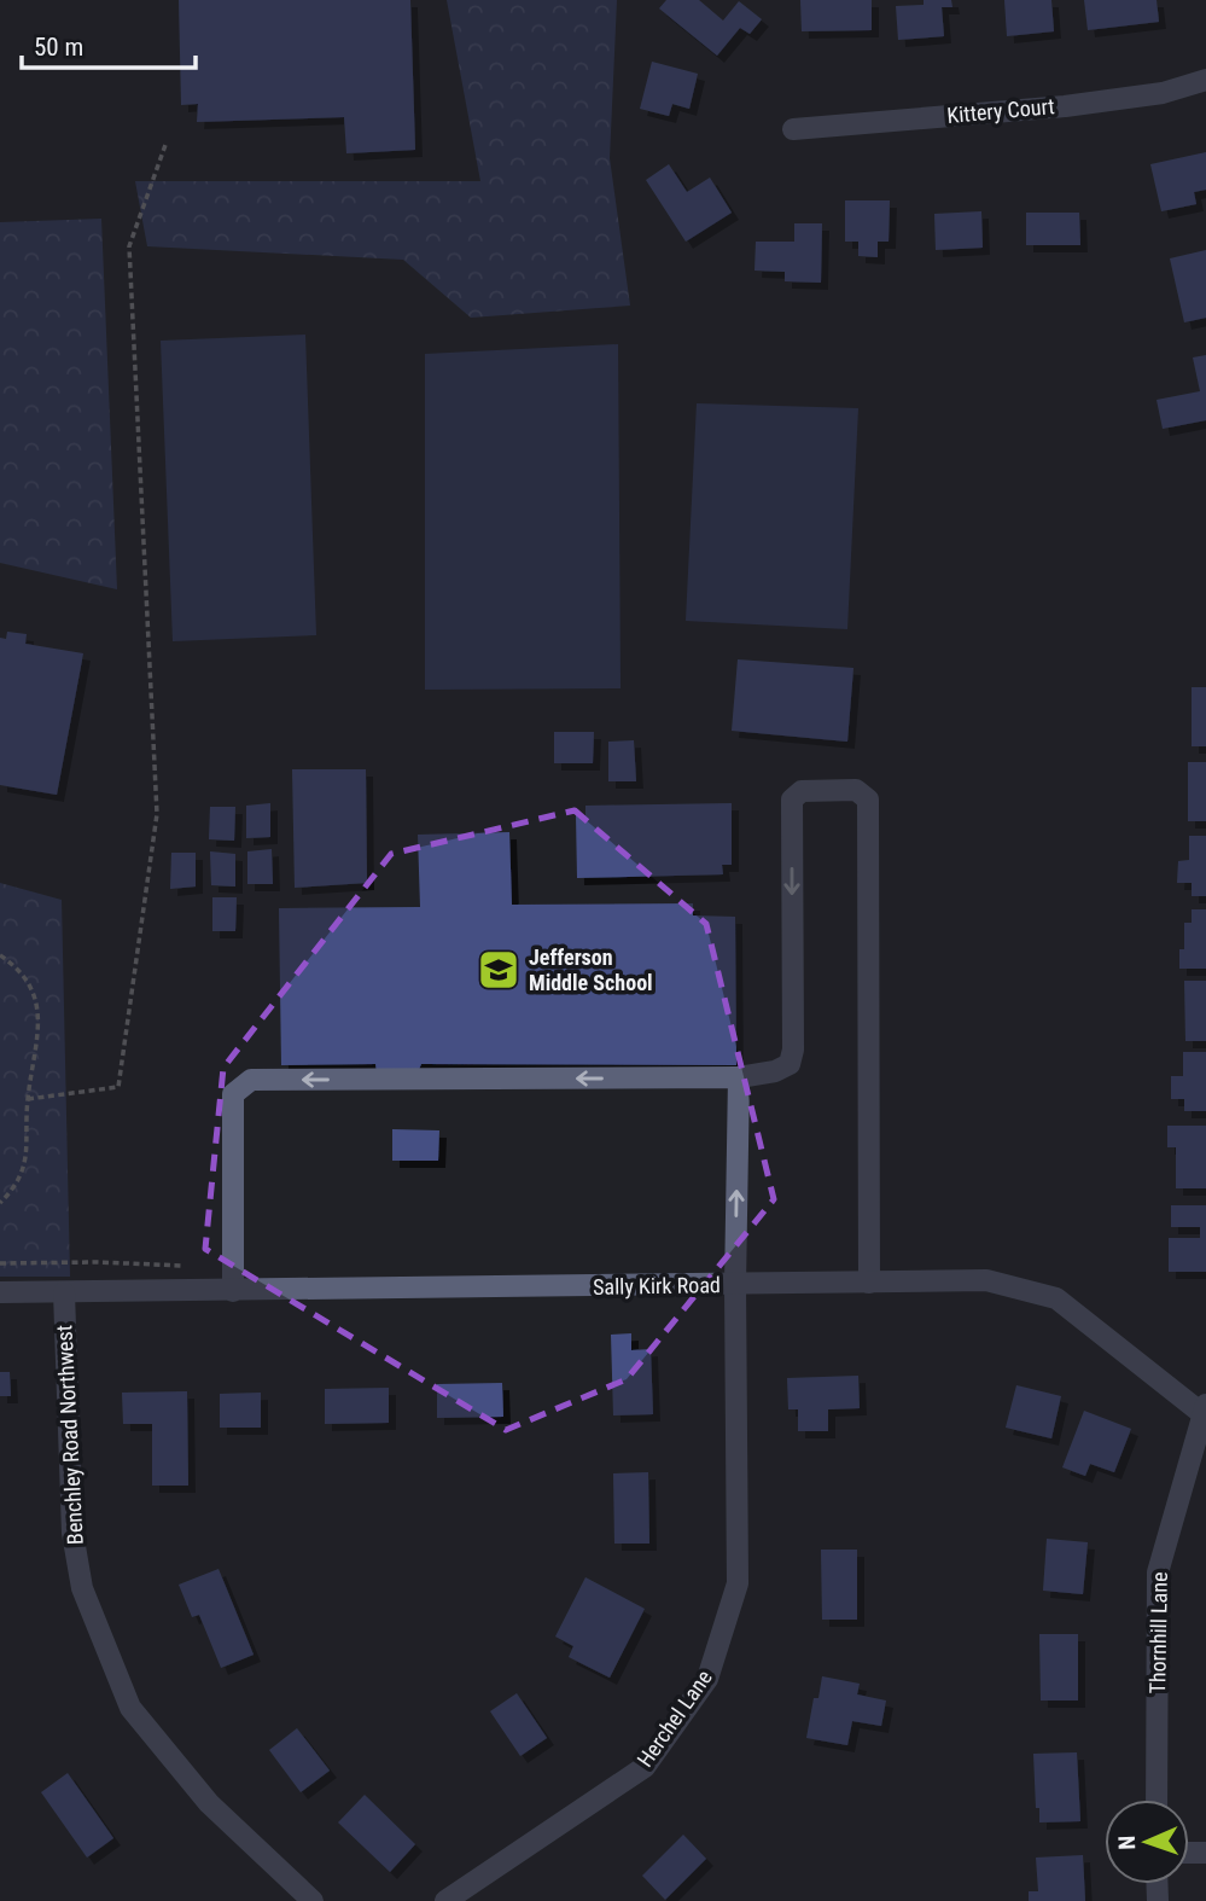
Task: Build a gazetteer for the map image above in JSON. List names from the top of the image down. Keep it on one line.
{"streets":{"street":["Kittery Court","Sally Kirk Road","Benchley Road Northwest","Thornhill Lane","Herchel Lane"]},"crossings":[["Sally Kirk Road","Benchley Road Northwest"],["Sally Kirk Road","Thornhill Lane"],["Sally Kirk Road","Herchel Lane"]],"places":{"school or university":["Jefferson Middle School"]},"scale_bar":"50 m","north":"left"}
